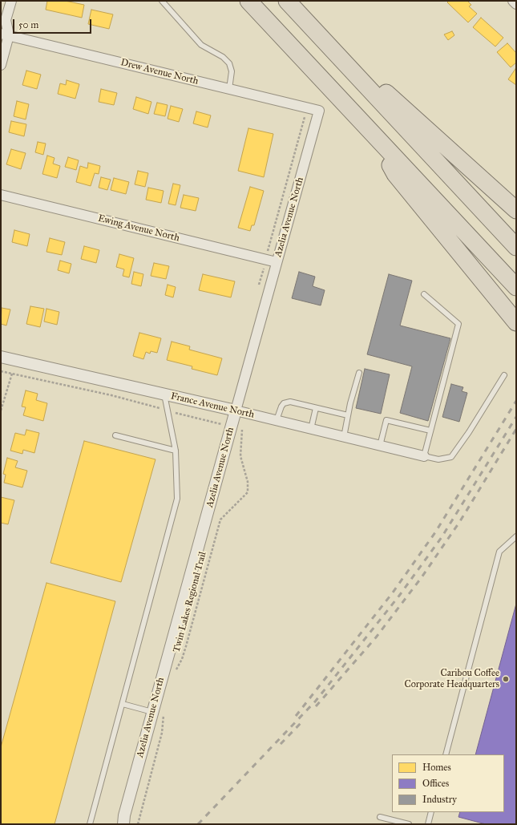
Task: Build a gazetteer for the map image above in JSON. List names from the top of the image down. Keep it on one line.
{"streets":{"street":["Drew Avenue North","Azelia Avenue North","Ewing Avenue North","France Avenue North"],"path":["Twin Lakes Regional Trail"]},"crossings":[["Drew Avenue North","Azelia Avenue North"],["Azelia Avenue North","Ewing Avenue North"],["Azelia Avenue North","France Avenue North"]],"places":["Caribou Coffee Corporate Headquarters"],"legend":["Homes","Offices","Industry"],"scale_bar":"50 m"}
